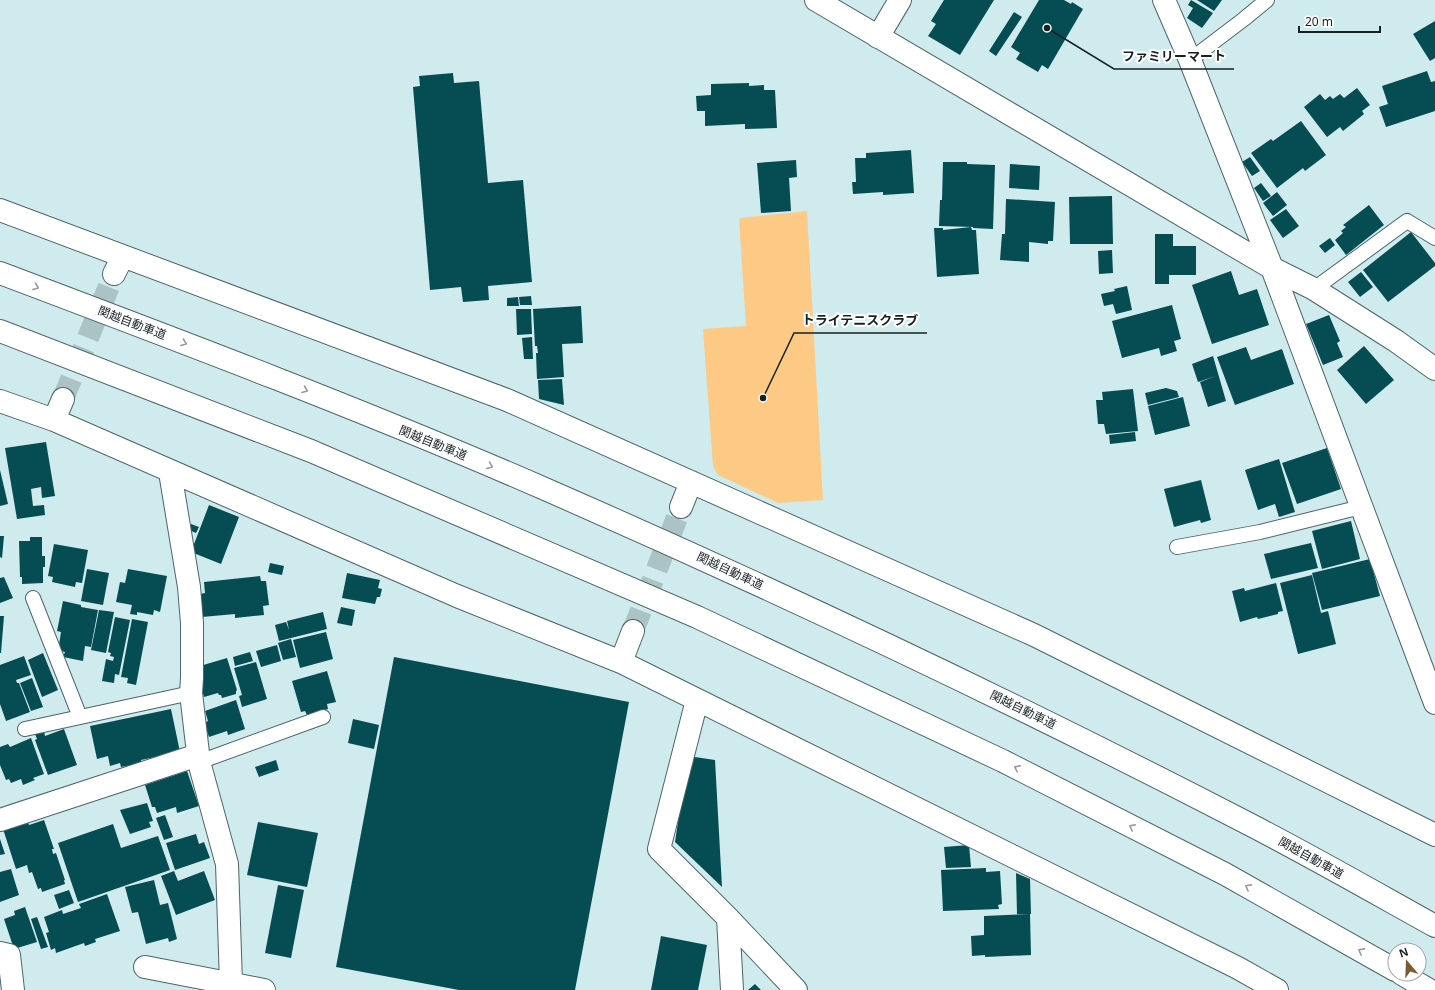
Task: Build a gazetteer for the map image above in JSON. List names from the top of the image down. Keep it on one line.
{"streets":{"main road":["関越自動車道"]},"places":["ファミリーマート","トライテニスクラブ"],"scale_bar":"20 m","north":"top"}
